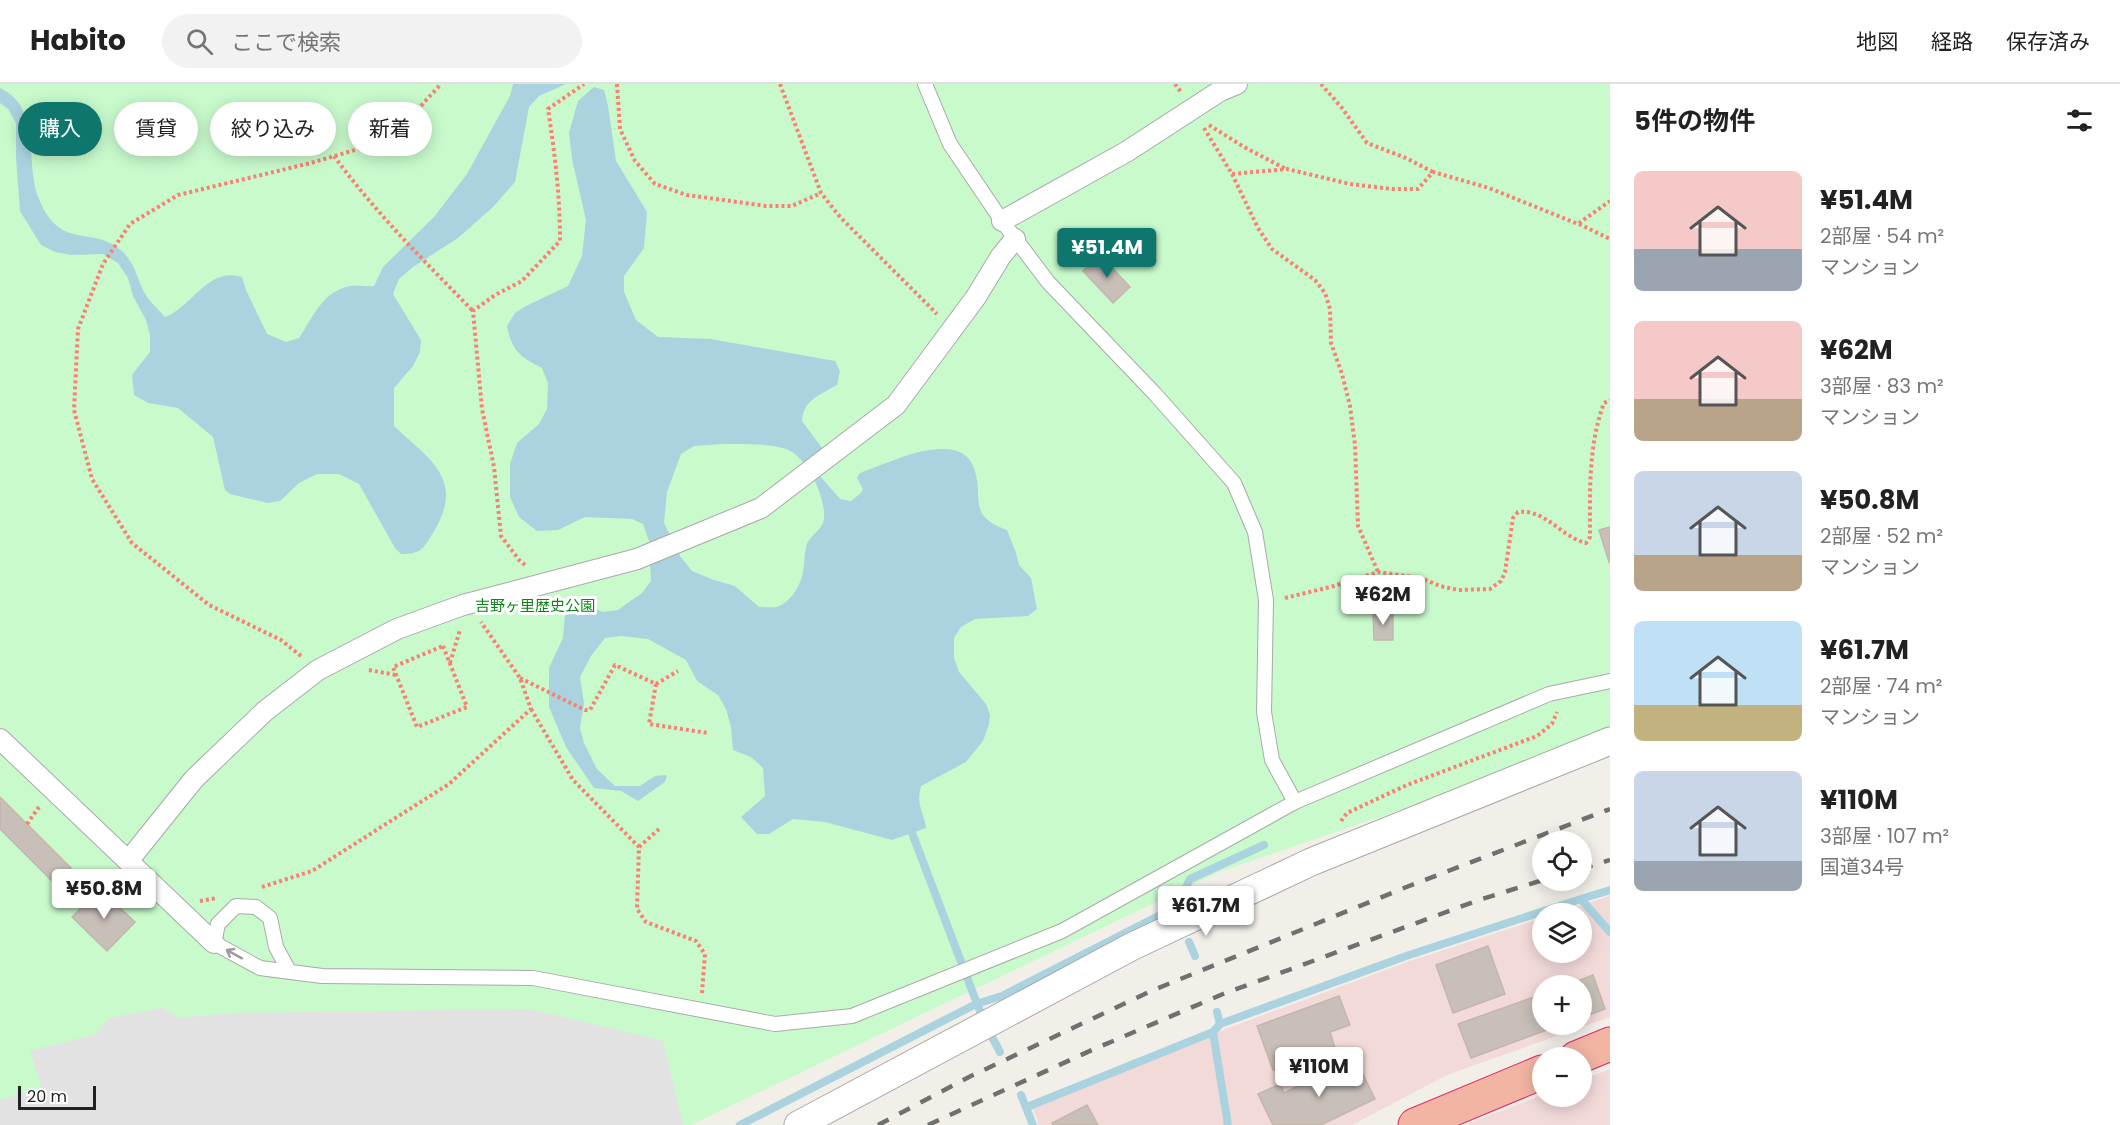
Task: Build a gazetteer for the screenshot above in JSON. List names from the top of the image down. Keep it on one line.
{"parks":["吉野ヶ里歴史公園"],"scale_bar":"20 m","page":{"header":"Habito","search":"ここで検索","nav":["地図","経路","保存済み"],"heading":"5件の物件","chip":["購入","賃貸","絞り込み","新着"],"list":[{"name":"¥51.4M","note":"2部屋 · 54 m² · マンション"},{"name":"¥62M","note":"3部屋 · 83 m² · マンション"},{"name":"¥50.8M","note":"2部屋 · 52 m² · マンション"},{"name":"¥61.7M","note":"2部屋 · 74 m² · マンション"},{"name":"¥110M","note":"3部屋 · 107 m² · 国道34号"}],"price":["¥51.4M","¥62M","¥50.8M","¥61.7M","¥110M"],"map_buttons":["+","−"],"scale":"20 m"}}
